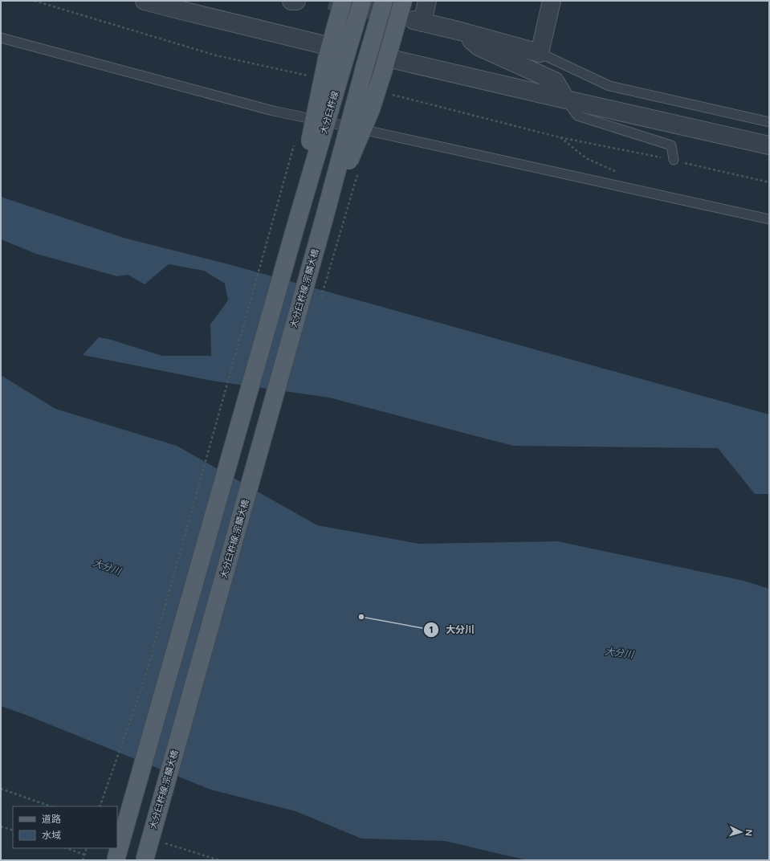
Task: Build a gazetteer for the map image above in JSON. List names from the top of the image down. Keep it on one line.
{"streets":{"main road":["大分臼杵線","大分臼杵線;宗麟大橋"]},"water":["大分川"],"places":["大分川"],"legend":["道路","水域"],"north":"right"}
